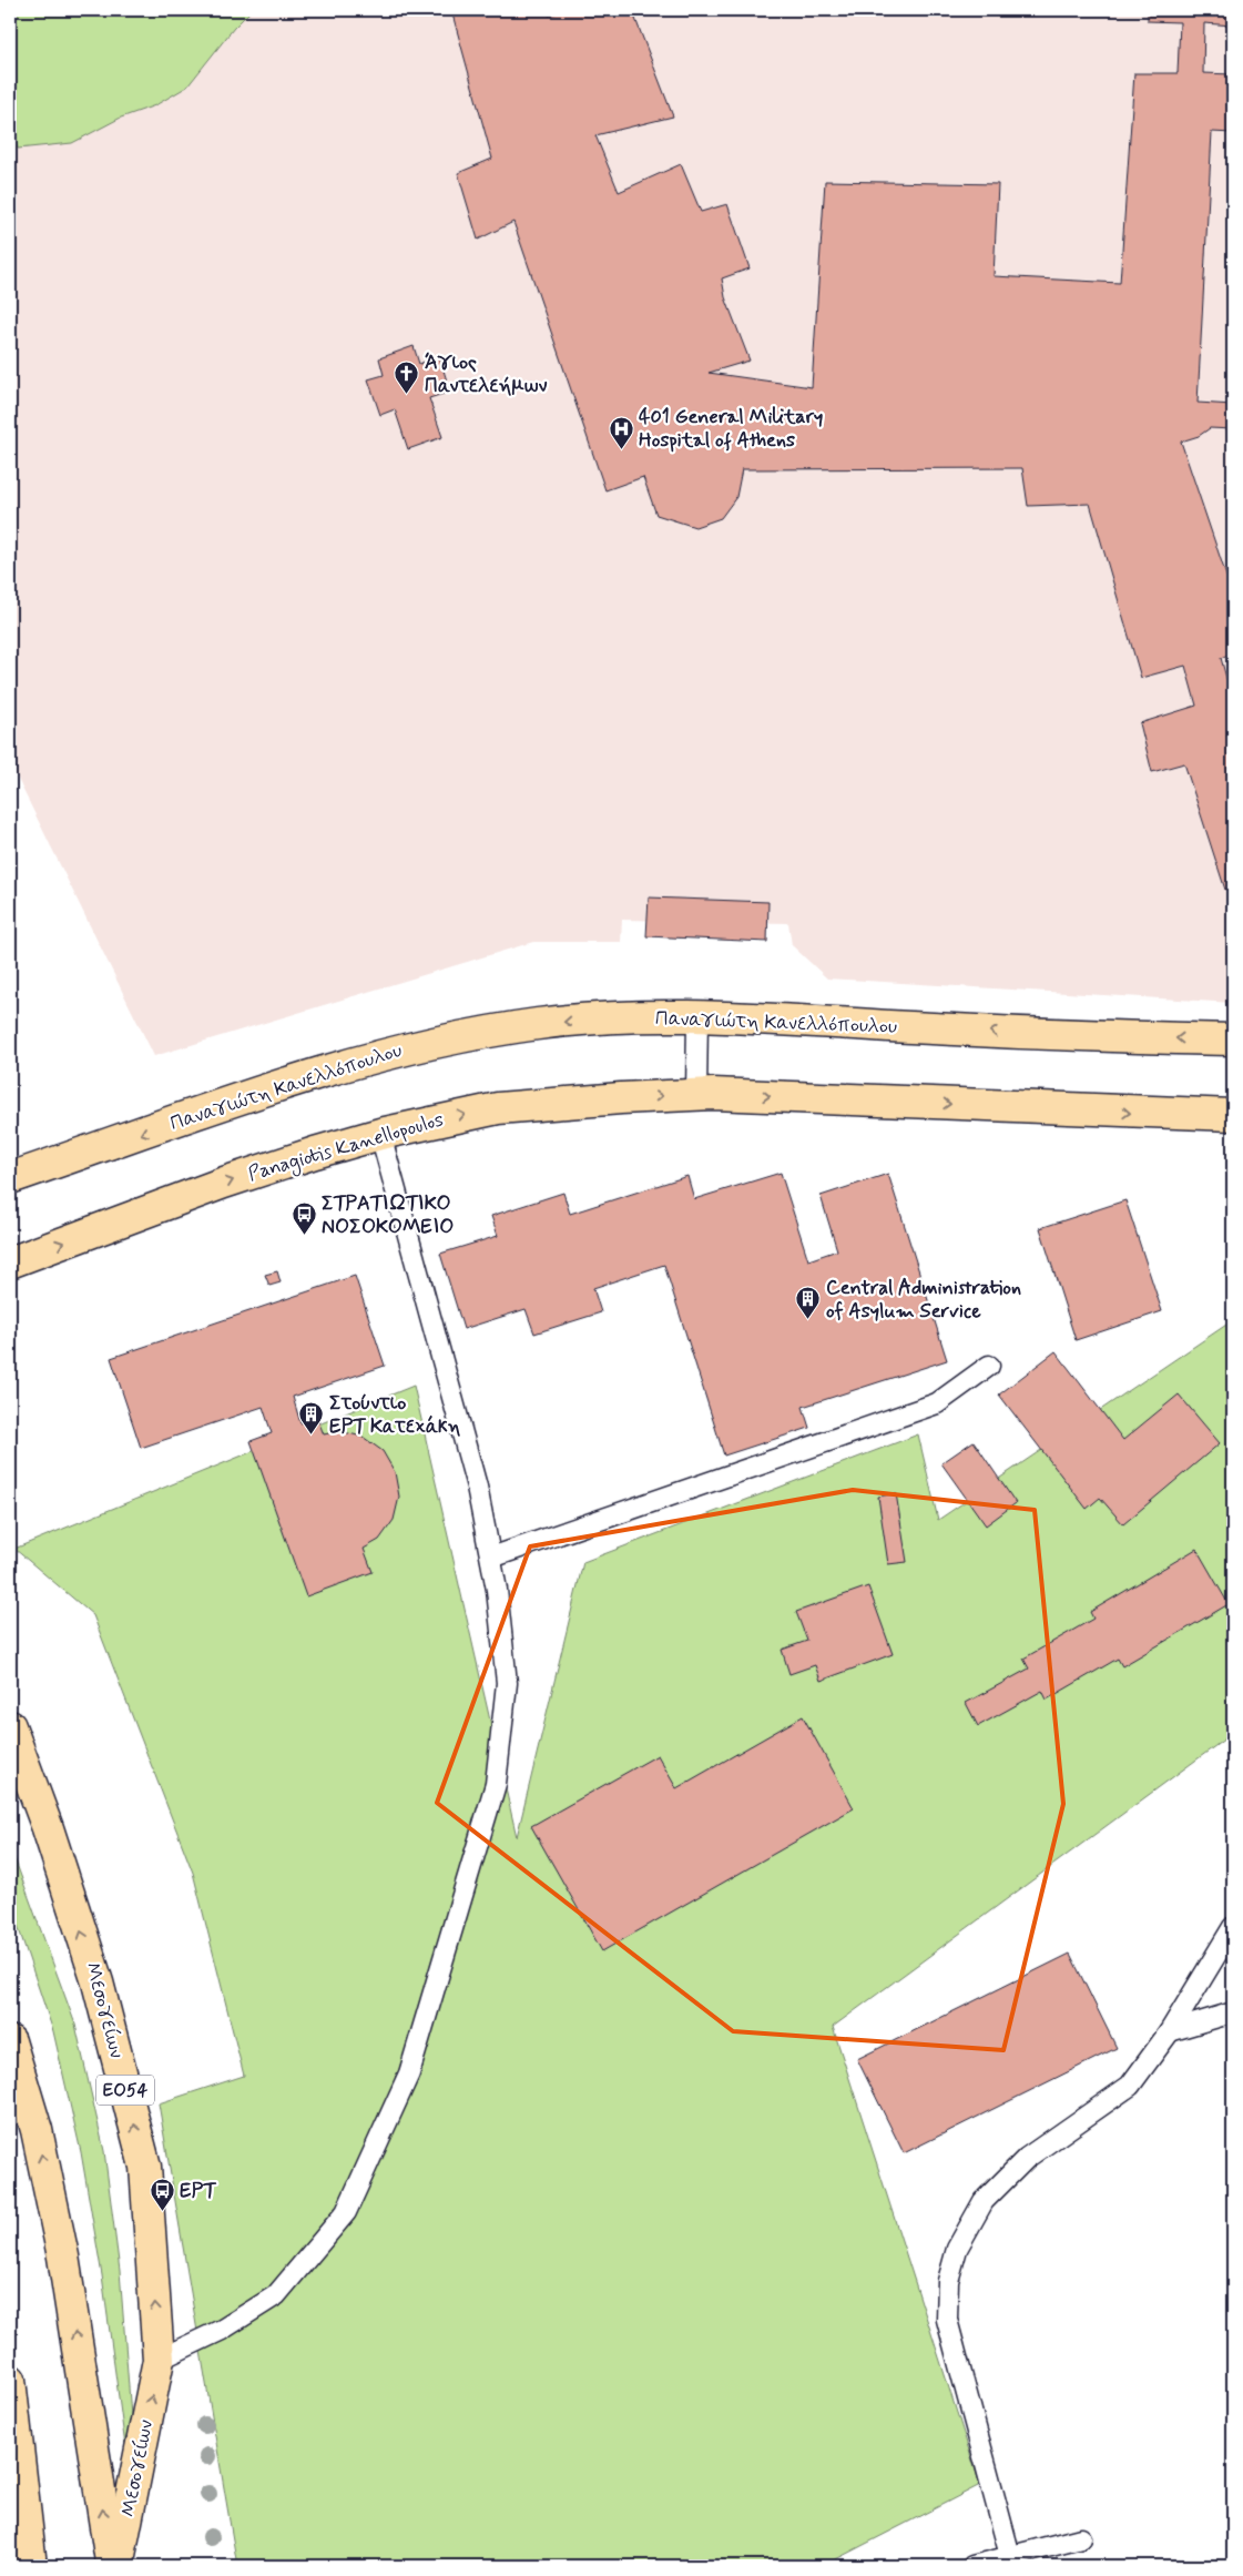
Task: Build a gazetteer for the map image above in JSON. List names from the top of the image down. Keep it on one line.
{"streets":{"main road":["Παναγιώτη Κανελλόπουλου","Panagiotis Kanellopoulos","Μεσογείων","ΕΟ54"]},"one_way":["Panagiotis Kanellopoulos","Μεσογείων"],"places":{"church":["Άγιος Παντελεήμων"],"hospital":["401 General Military Hospital of Athens"],"bus stop":["ΣΤΡΑΤΙΩΤΙΚΟ ΝΟΣΟΚΟΜΕΙΟ","ΕΡΤ"],"building":["Central Administration of Asylum Service","Στούντιο ΕΡΤ Κατεχάκη"]}}
